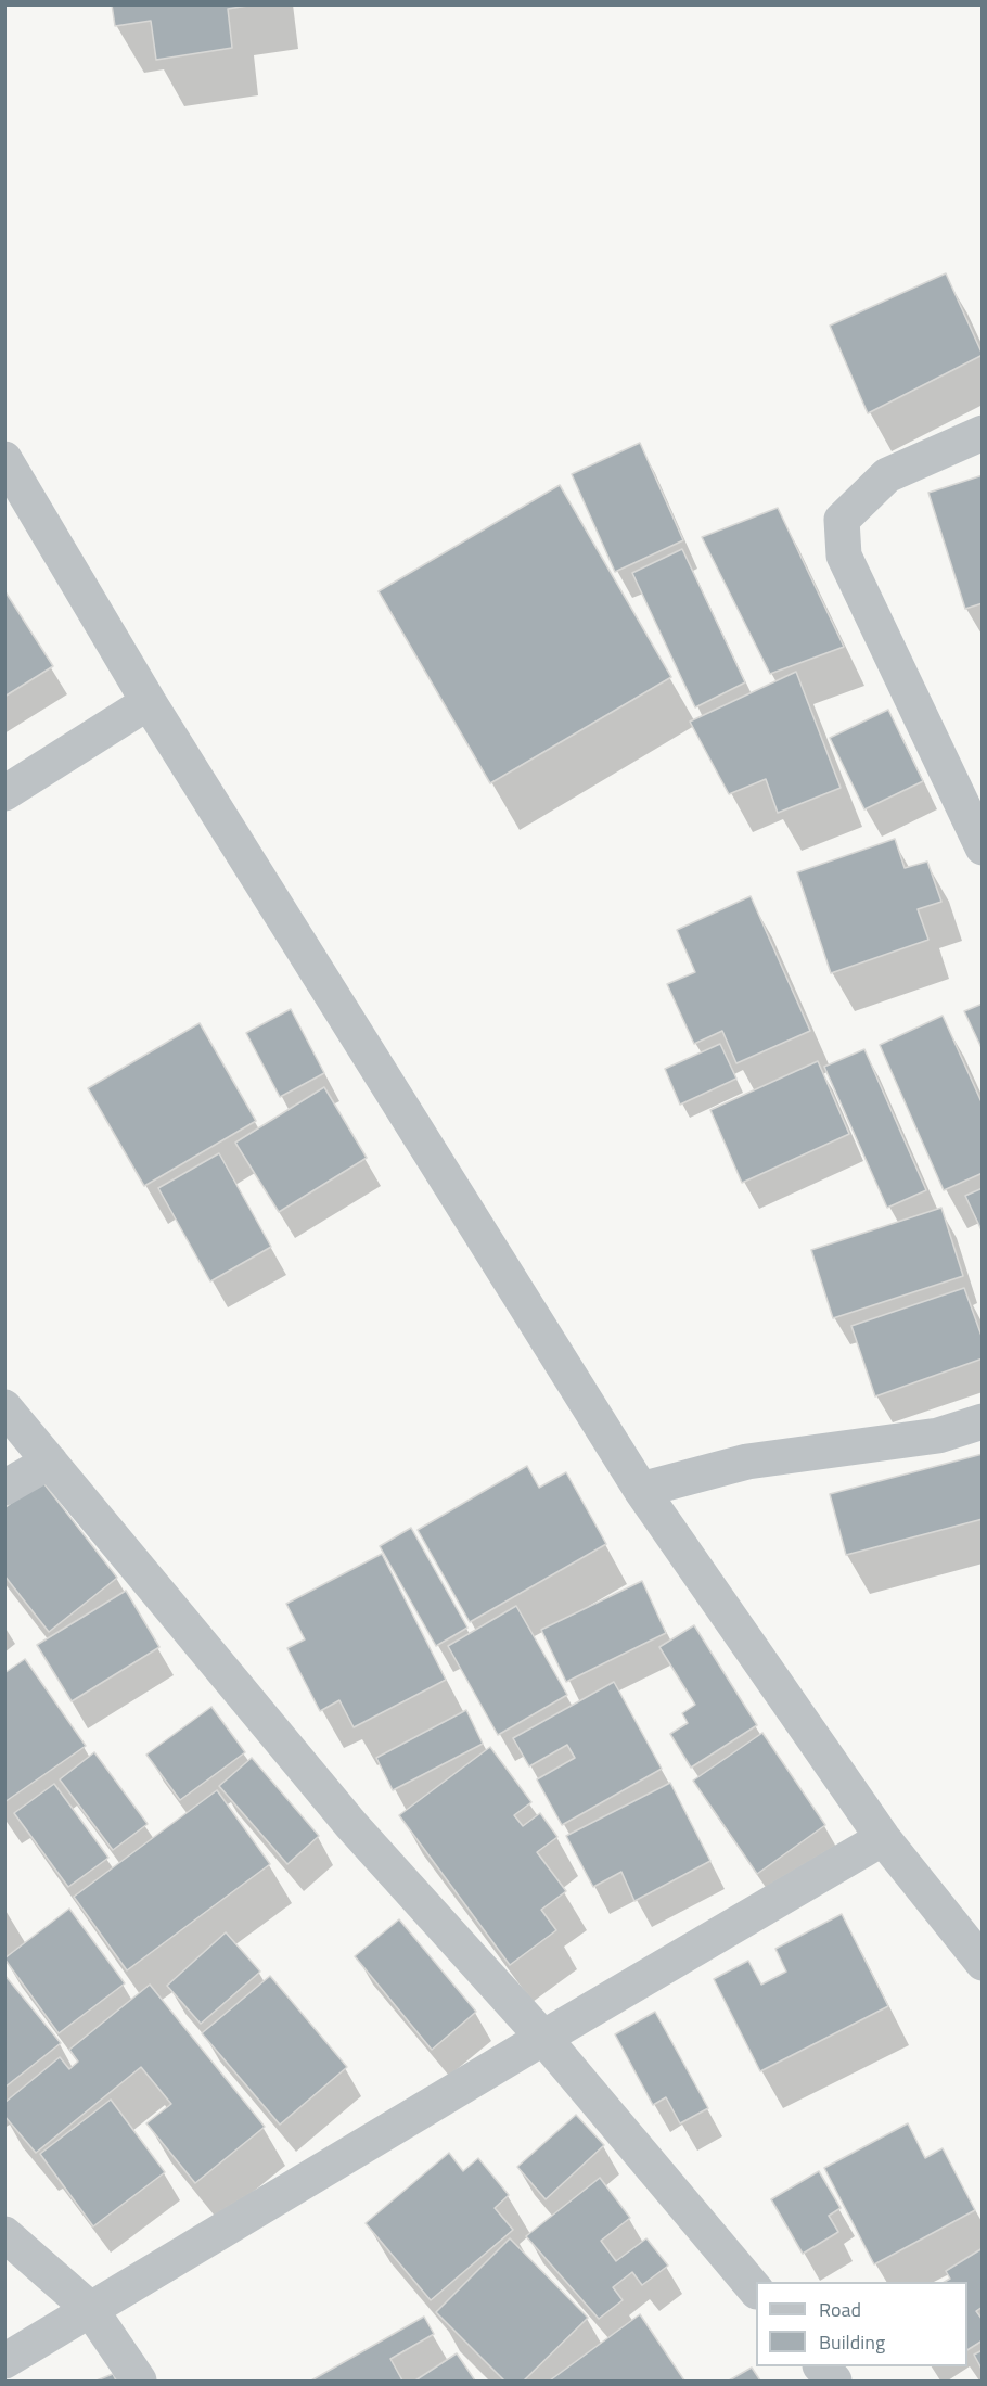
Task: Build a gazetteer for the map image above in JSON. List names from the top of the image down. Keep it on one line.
{"legend":["Road","Building"]}
